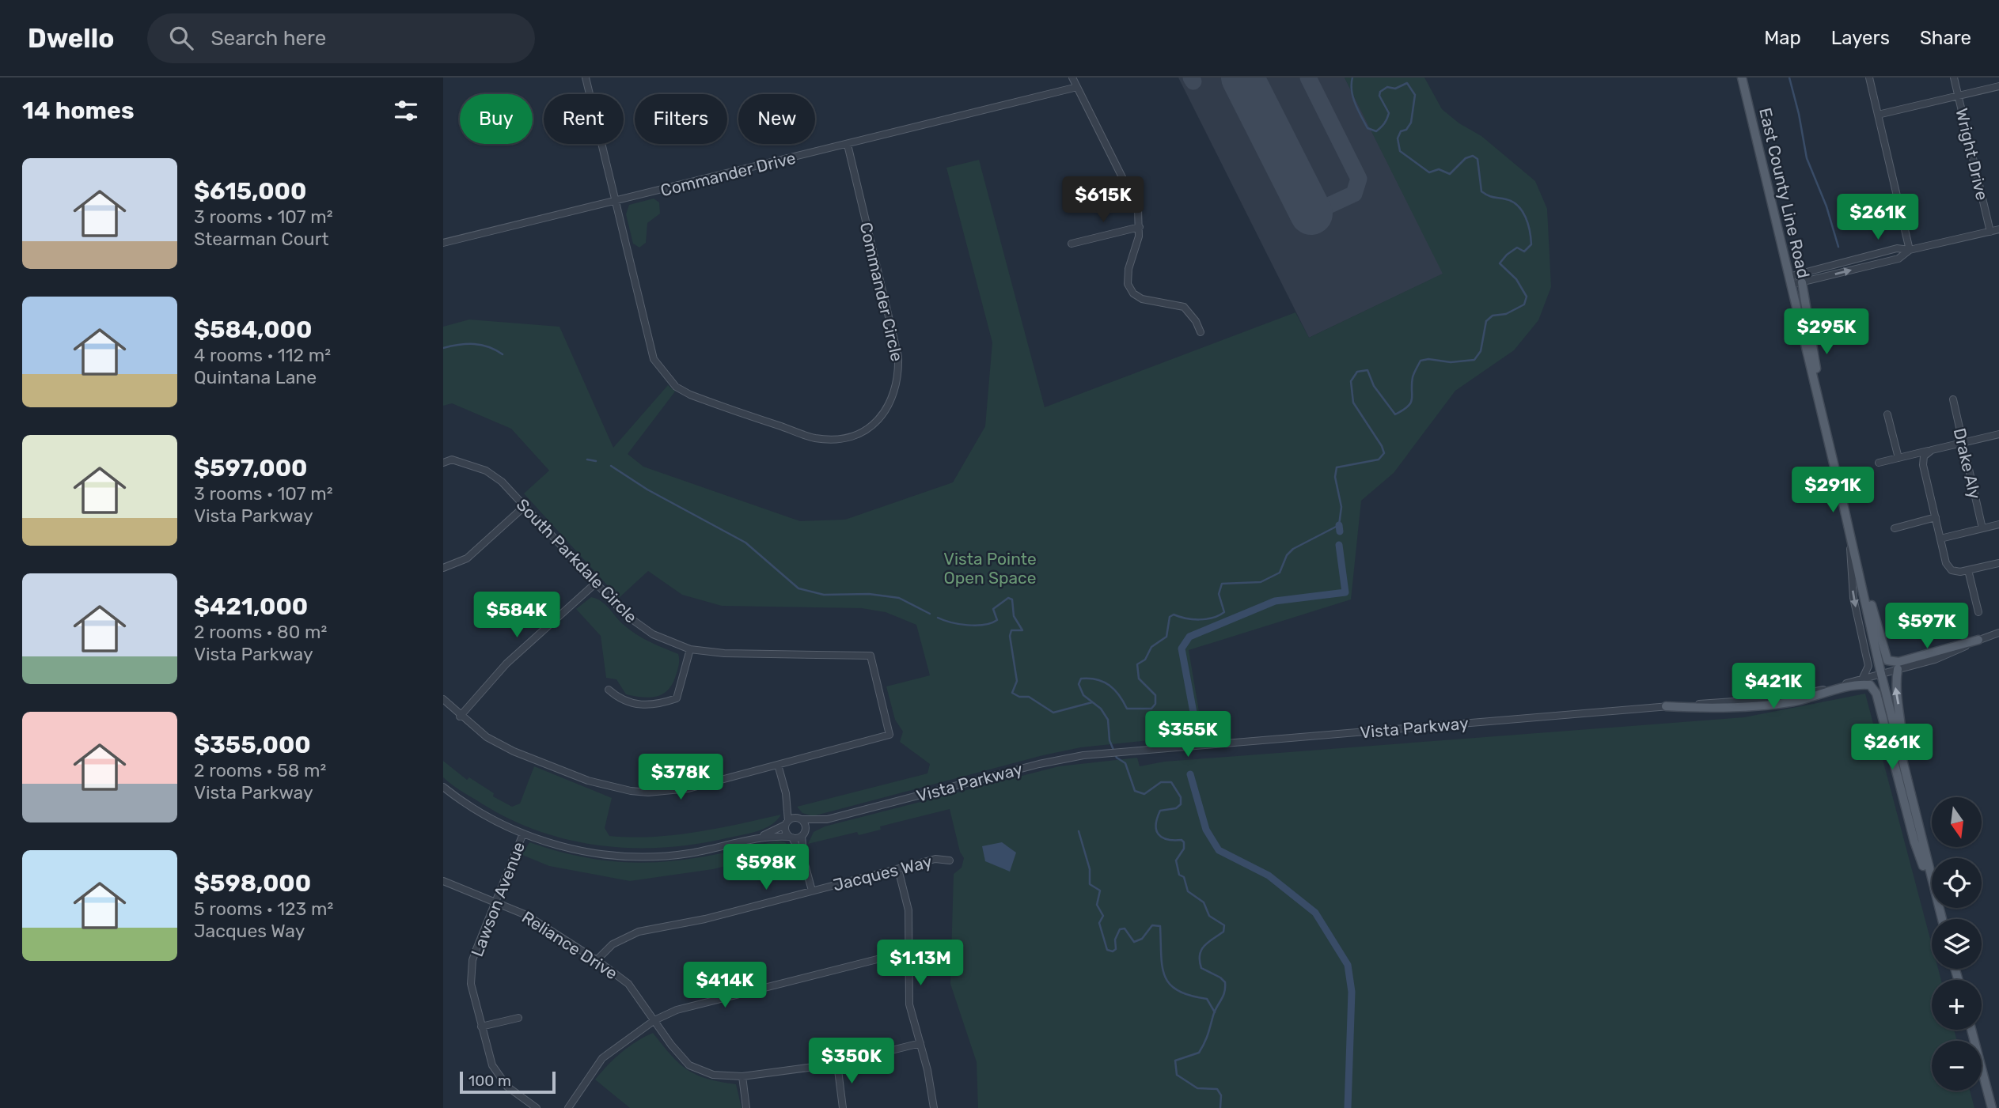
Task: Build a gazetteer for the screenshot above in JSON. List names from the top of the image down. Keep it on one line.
{"streets":{"main road":["East County Line Road"],"street":["Wright Drive","Commander Drive","Commander Circle","Drake Aly","South Parkdale Circle","Vista Parkway","Jacques Way","Lawson Avenue","Reliance Drive"]},"crossings":[["Commander Drive","Commander Circle"],["East County Line Road","Vista Parkway"],["Jacques Way","Reliance Drive"],["Lawson Avenue","Reliance Drive"]],"parks":["Vista Pointe Open Space"],"scale_bar":"100 m","north":"bottom","page":{"header":"Dwello","search":"Search here","nav":["Map","Layers","Share"],"heading":"14 homes","chip":["Buy","Rent","Filters","New"],"list":[{"name":"$615,000","note":"3 rooms · 107 m² · Stearman Court"},{"name":"$584,000","note":"4 rooms · 112 m² · Quintana Lane"},{"name":"$597,000","note":"3 rooms · 107 m² · Vista Parkway"},{"name":"$421,000","note":"2 rooms · 80 m² · Vista Parkway"},{"name":"$355,000","note":"2 rooms · 58 m² · Vista Parkway"},{"name":"$598,000","note":"5 rooms · 123 m² · Jacques Way"}],"price":["$615K","$261K","$295K","$291K","$584K","$597K","$421K","$355K","$261K","$378K","$598K","$1.13M","$414K","$350K"],"map_buttons":["+","−"],"scale":"100 m"}}
